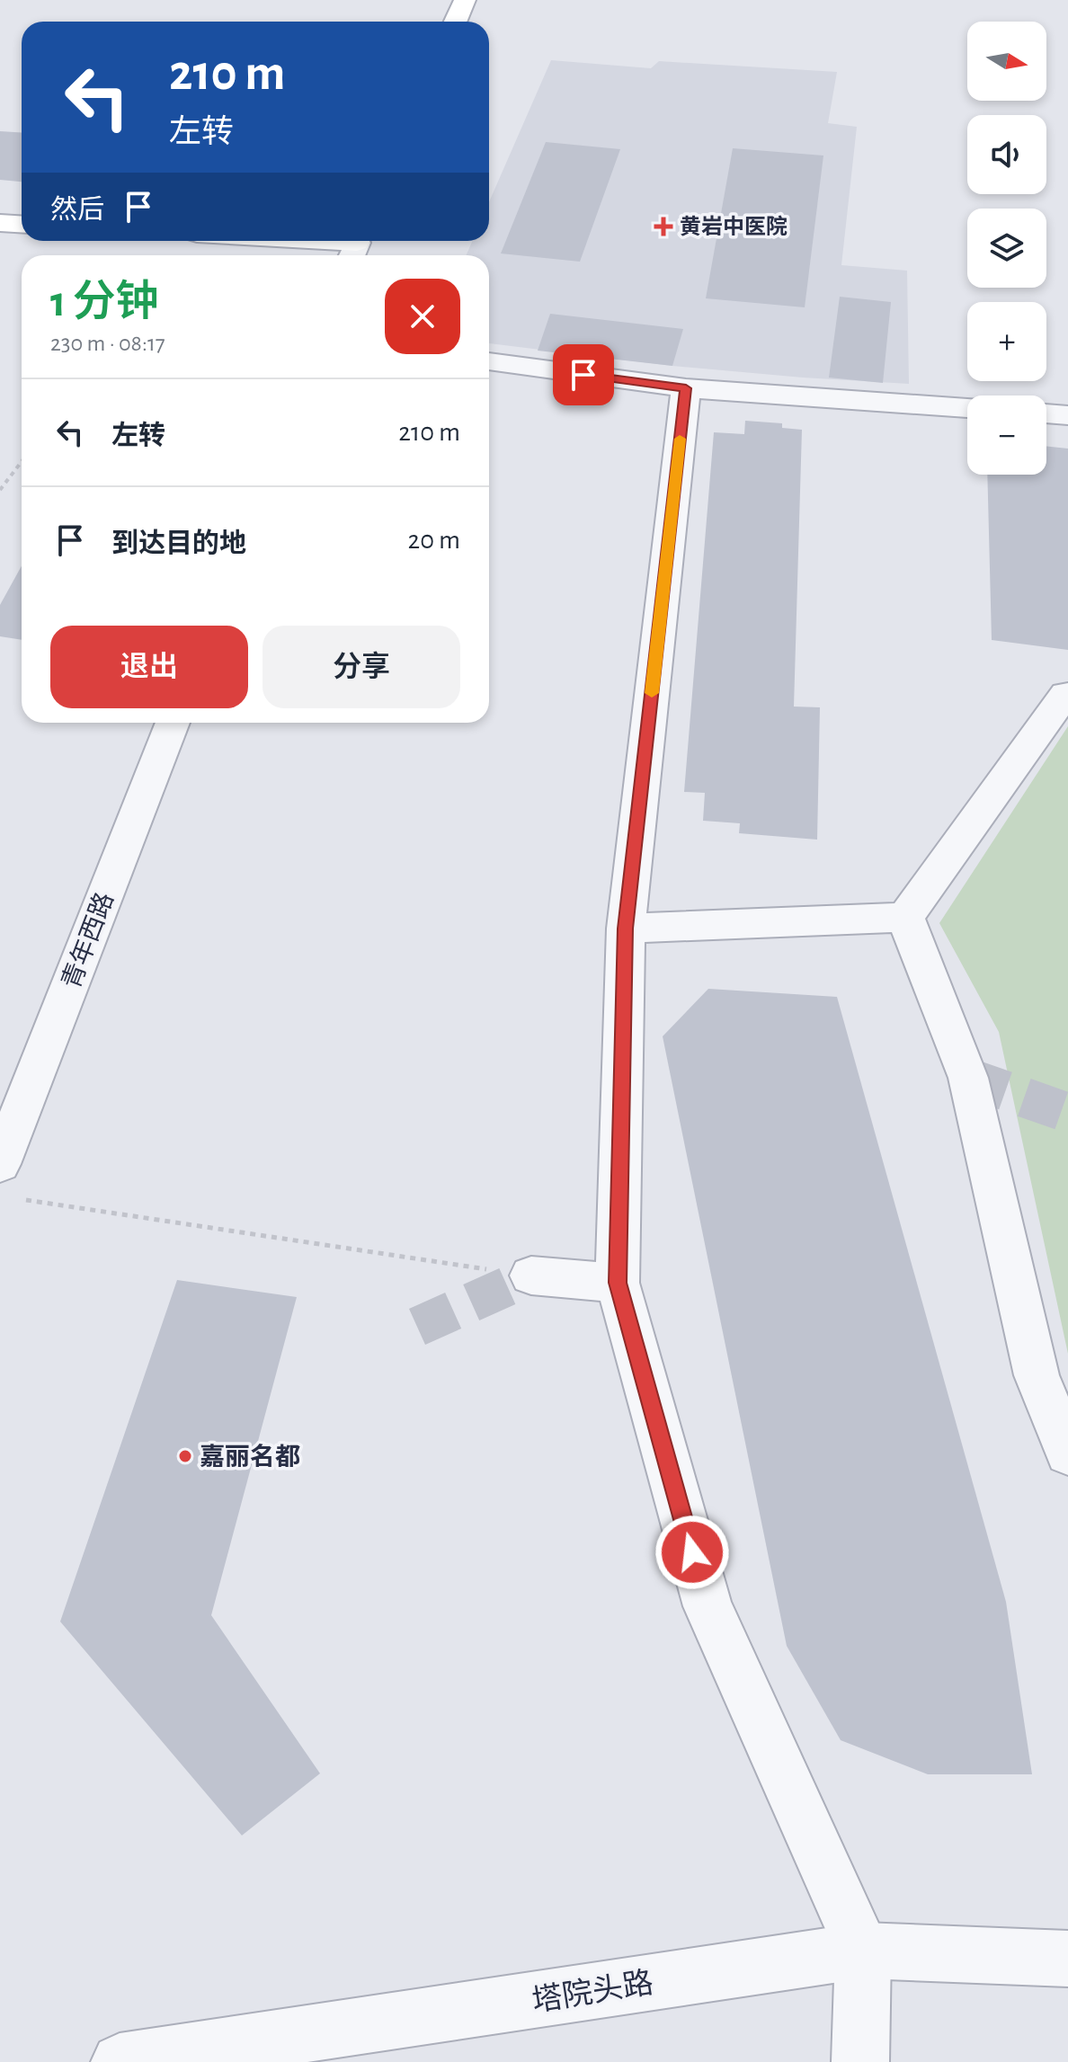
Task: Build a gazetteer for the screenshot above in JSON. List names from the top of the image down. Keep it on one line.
{"streets":{"street":["青年西路","塔院头路"]},"places":{"health":["黄岩中医院"],"other":["嘉丽名都"]},"north":"right","page":{"map_buttons":["+","−"],"turn":["210 m","左转"],"then":"然后","heading":["1 分钟","230 m · 08:17"],"list":[{"name":"左转","value":"210 m"},{"name":"到达目的地","value":"20 m"}],"buttons":["退出","分享"]}}
